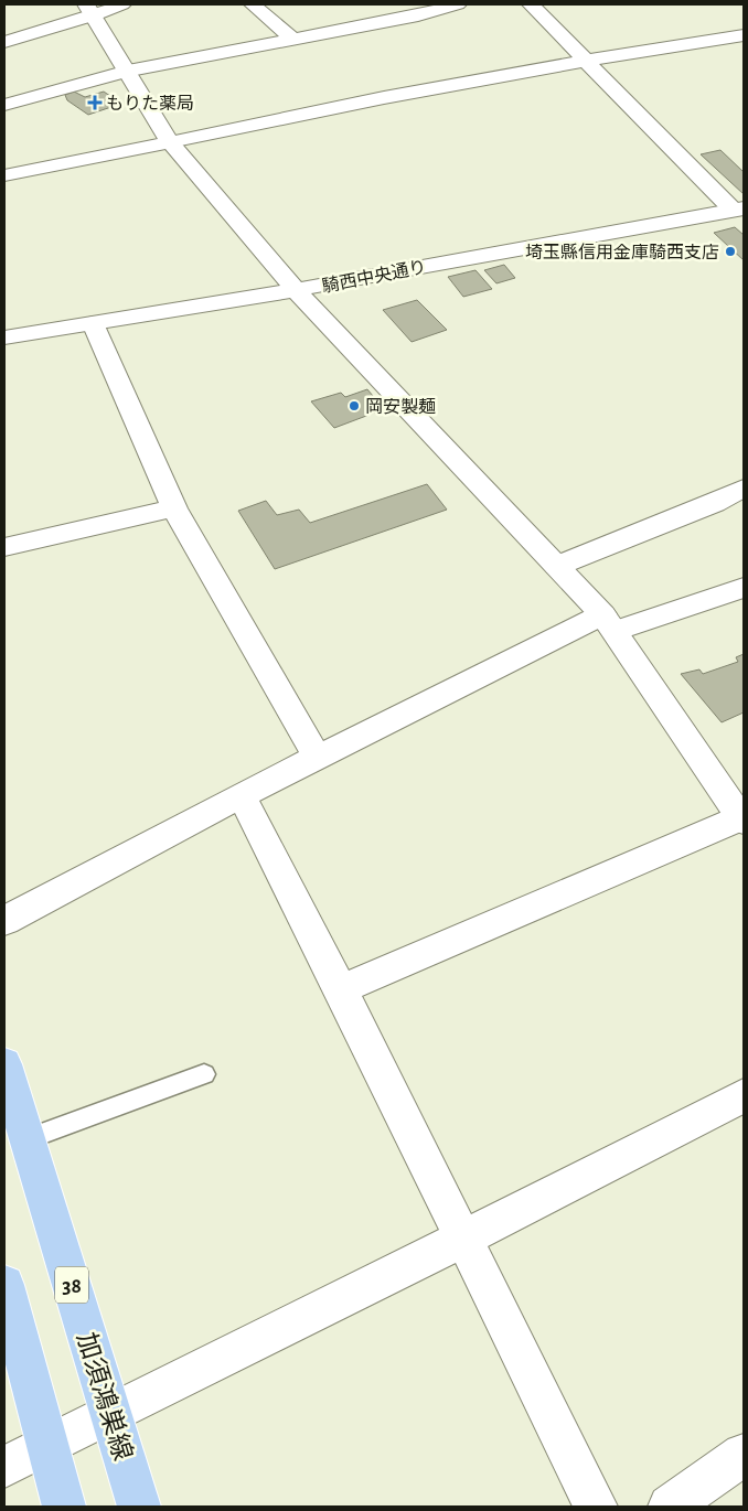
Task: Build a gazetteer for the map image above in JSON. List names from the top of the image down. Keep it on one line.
{"streets":{"main road":["38","加須鴻巣線"],"street":["騎西中央通り"]},"places":{"health":["もりた薬局"],"other":["埼玉縣信用金庫騎西支店","岡安製麺"]}}
